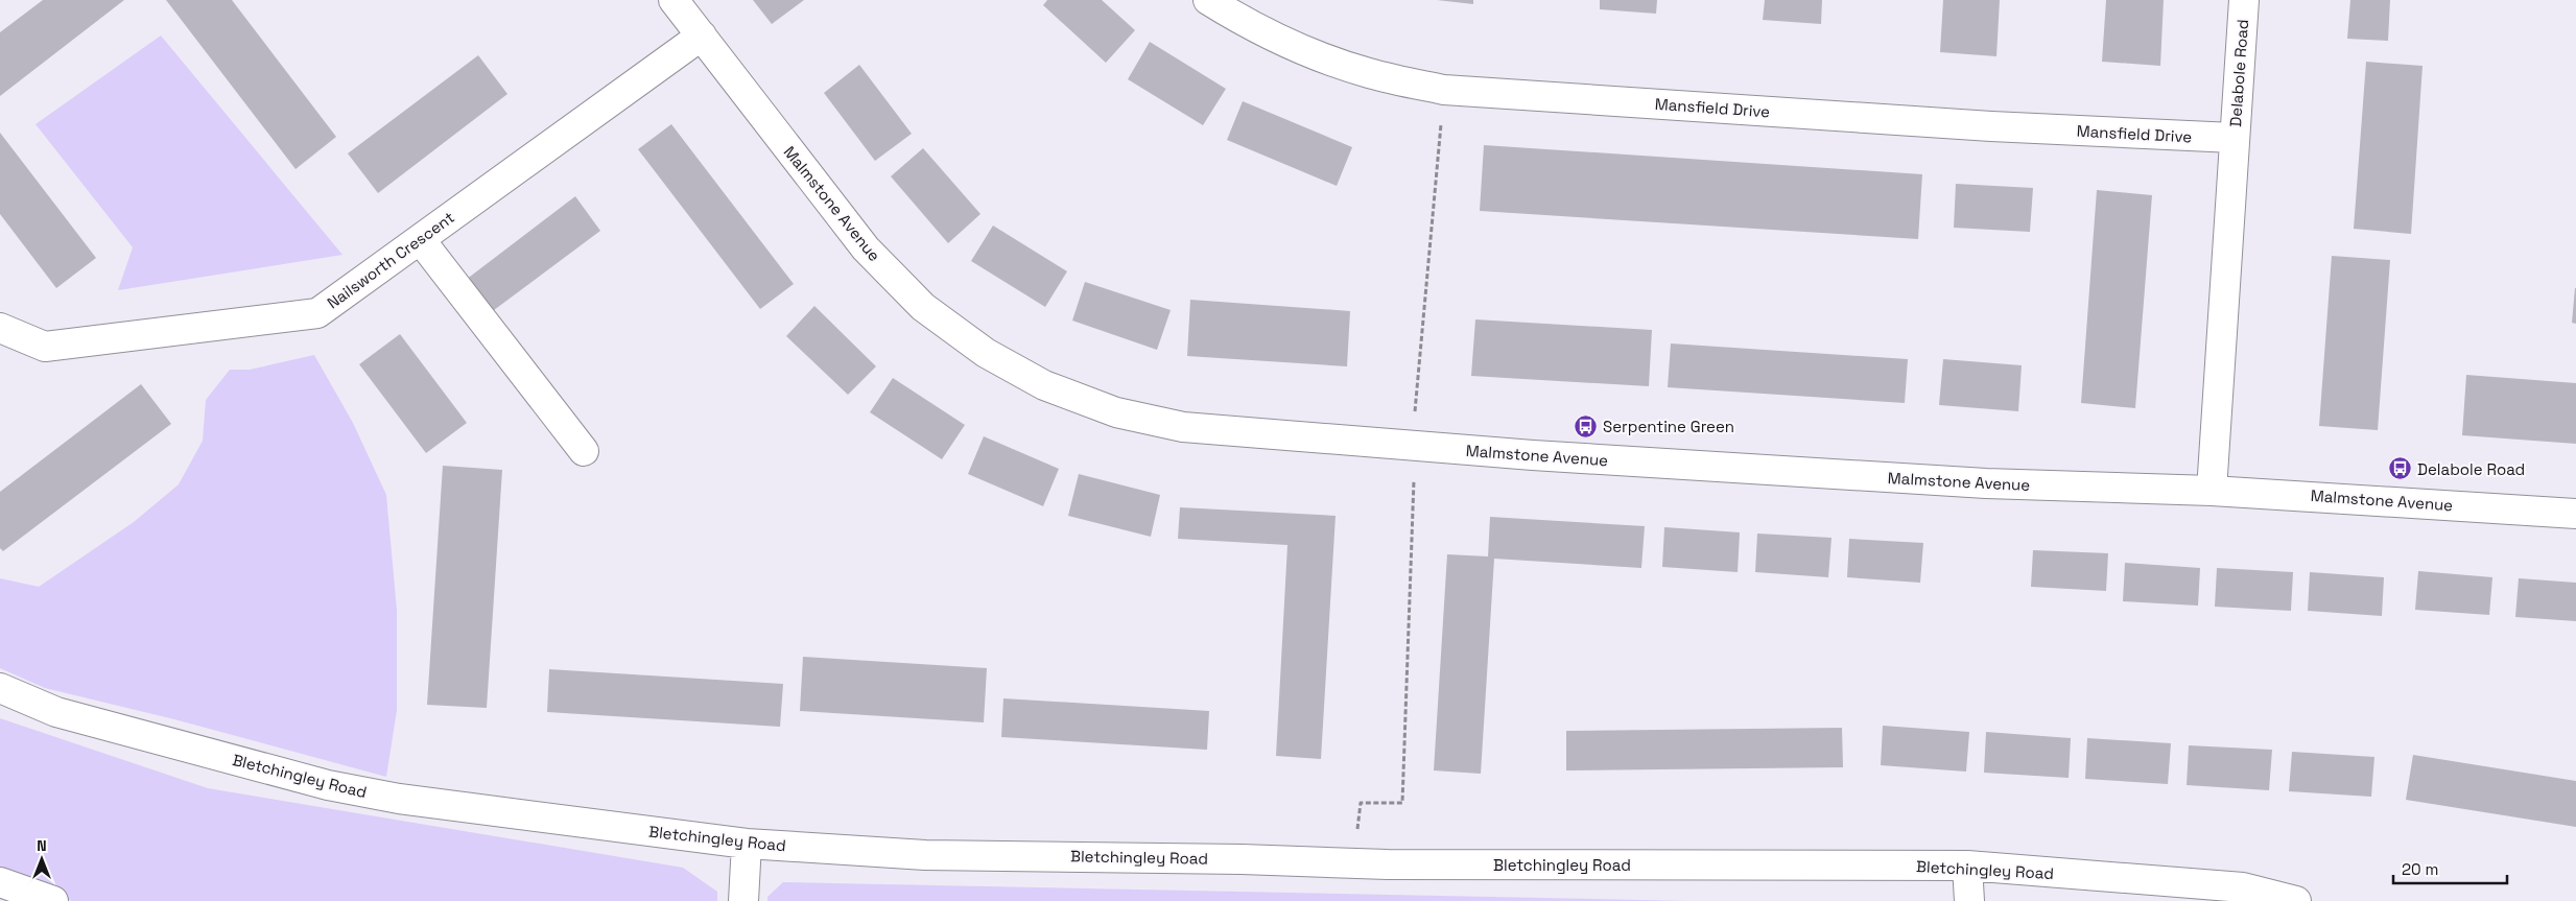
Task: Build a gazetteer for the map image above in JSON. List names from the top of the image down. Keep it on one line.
{"streets":{"street":["Delabole Road","Mansfield Drive","Malmstone Avenue","Nailsworth Crescent","Bletchingley Road"]},"crossings":[["Delabole Road","Mansfield Drive"],["Delabole Road","Malmstone Avenue"],["Malmstone Avenue","Nailsworth Crescent"]],"places":{"bus stop":["Serpentine Green","Delabole Road"]},"scale_bar":"20 m","north":"top"}
